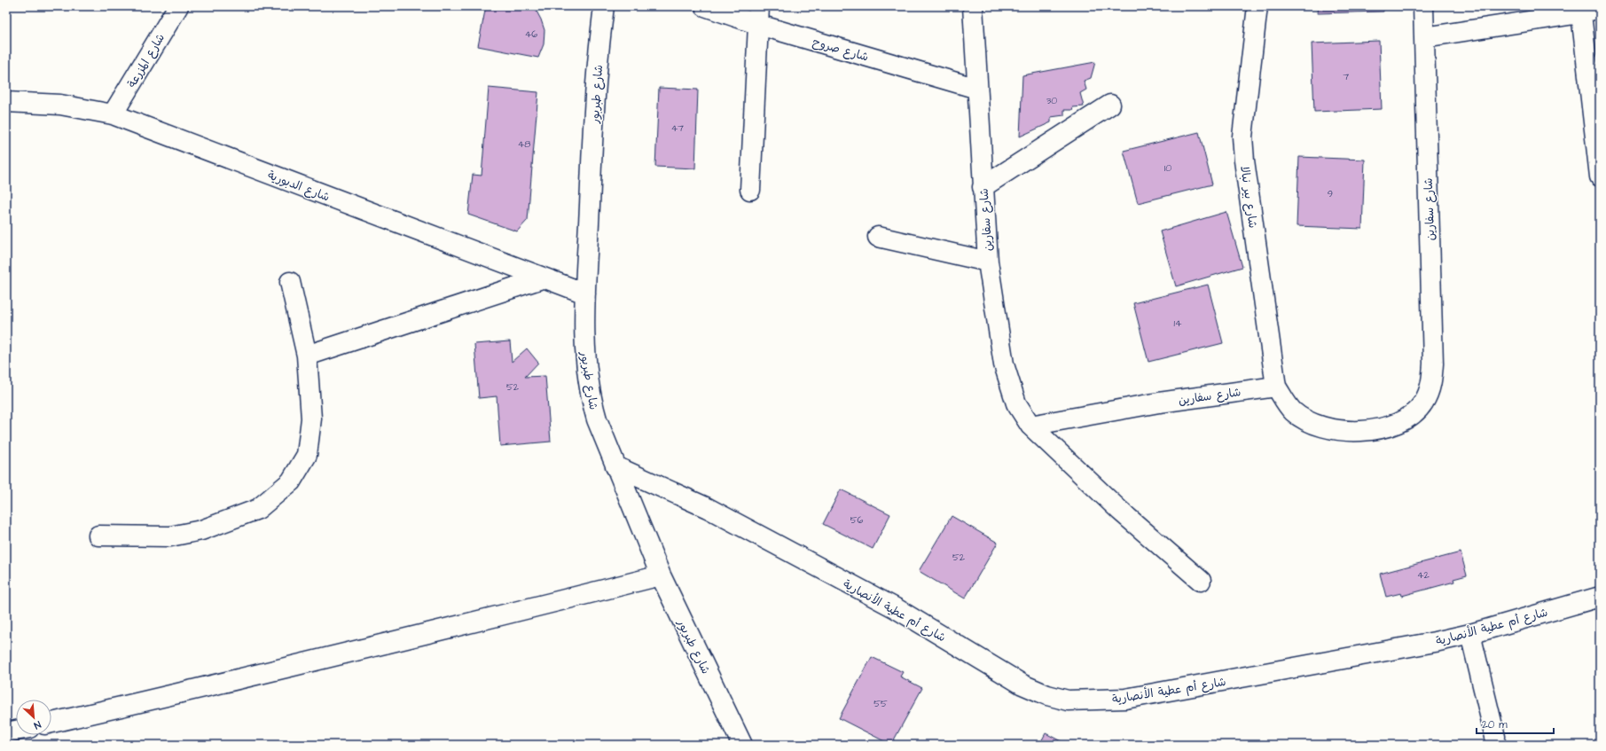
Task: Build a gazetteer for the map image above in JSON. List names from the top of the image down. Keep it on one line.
{"streets":{"street":["شارع صروح","شارع المزرعة","شارع طبربور","شارع الدبورية","شارع بير نبالا","شارع سفارين","شارع أم عطية الأنصارية"]},"crossings":[["شارع صروح","شارع سفارين"],["شارع المزرعة","شارع الدبورية"],["شارع طبربور","شارع الدبورية"],["شارع طبربور","شارع أم عطية الأنصارية"],["شارع بير نبالا","شارع سفارين"]],"house_numbers":["46","7","30","47","48","10","9","14","52","56","52","42","55"],"scale_bar":"20 m","north":"bottom right"}
